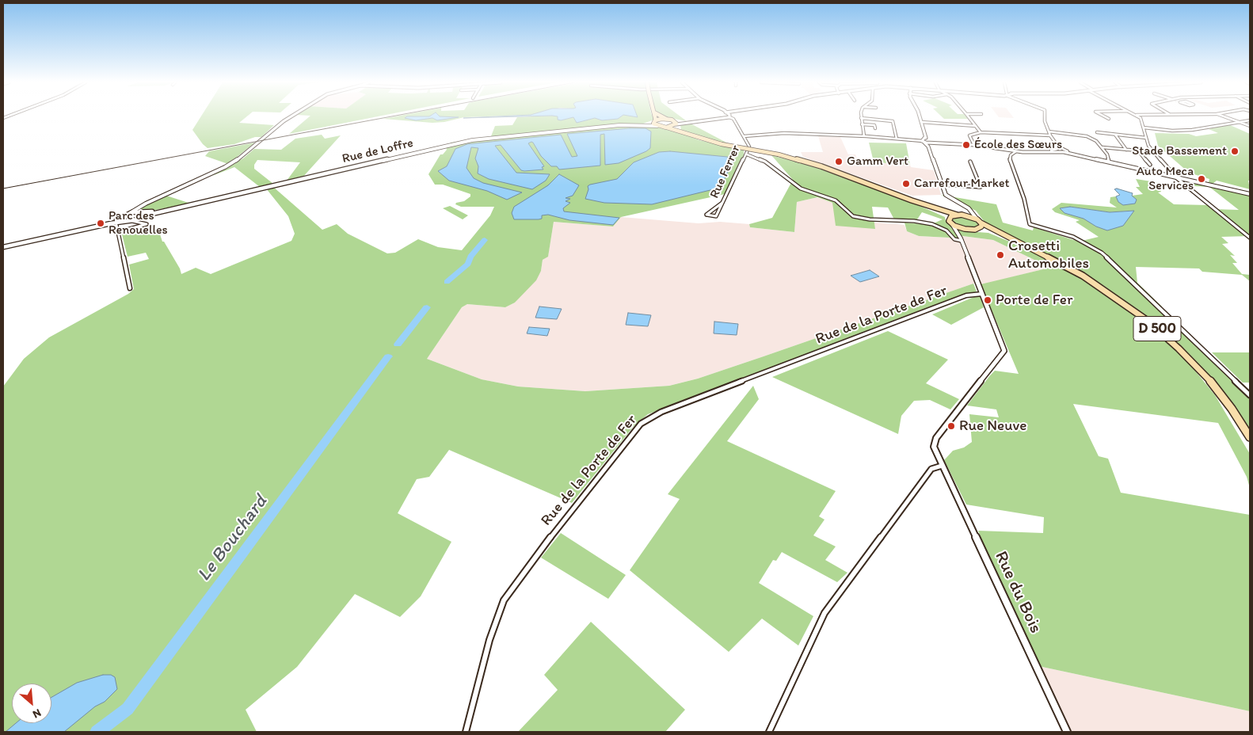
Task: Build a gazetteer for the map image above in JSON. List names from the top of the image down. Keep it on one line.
{"streets":{"main road":["Rue de Loffre","D 500"],"street":["Rue Ferrer","Rue de la Porte de Fer","Rue du Bois"]},"water":["Le Bouchard"],"places":["École des Sœurs","Stade Bassement","Gamm Vert","Auto Meca Services","Carrefour Market","Parc des Renouelles","Crosetti Automobiles","Porte de Fer","Rue Neuve"],"north":"bottom right"}
